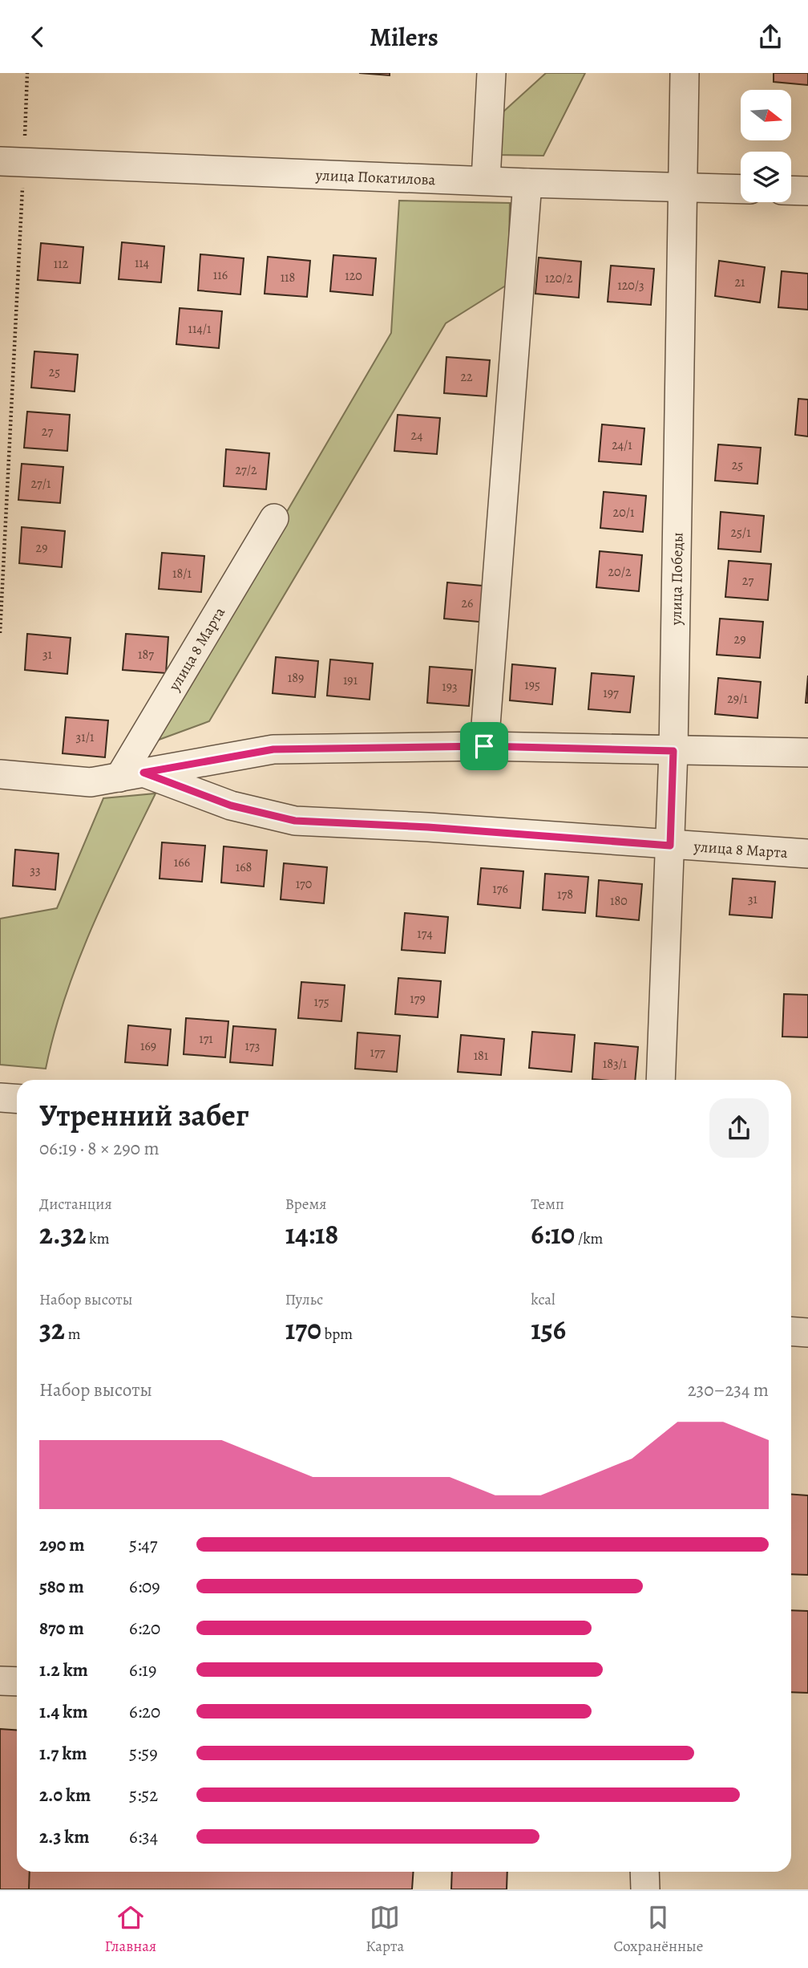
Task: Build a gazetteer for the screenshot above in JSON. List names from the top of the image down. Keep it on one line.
{"streets":{"street":["улица Покатилова","улица Победы","улица 8 Марта"]},"crossings":[["улица Покатилова","улица Победы"],["улица Победы","улица 8 Марта"]],"house_numbers":["114","112","116","120","118","120/2","21","120/3","114/1","25","22","27","24","24/1","25","27/2","27/1","20/1","25/1","29","20/2","18/1","27","26","29","31","187","189","191","195","193","197","29/1","31/1","166","168","33","170","176","178","31","180","174","179","175","171","169","173","177","181","183/1"],"north":"right","page":{"header":"Milers","heading":["Утренний забег","06:19 · 8 × 290 m"],"stats":[["Дистанция","2.32 km"],["Время","14:18"],["Темп","6:10 /km"],["Набор высоты","32 m"],["Пульс","170 bpm"],["kcal","156"]],"chart":["Набор высоты","230–234 m"],"list":[{"name":"290 m","note":"5:47"},{"name":"580 m","note":"6:09"},{"name":"870 m","note":"6:20"},{"name":"1.2 km","note":"6:19"},{"name":"1.4 km","note":"6:20"},{"name":"1.7 km","note":"5:59"},{"name":"2.0 km","note":"5:52"},{"name":"2.3 km","note":"6:34"}],"tabs":["Главная","Карта","Сохранённые"]}}
